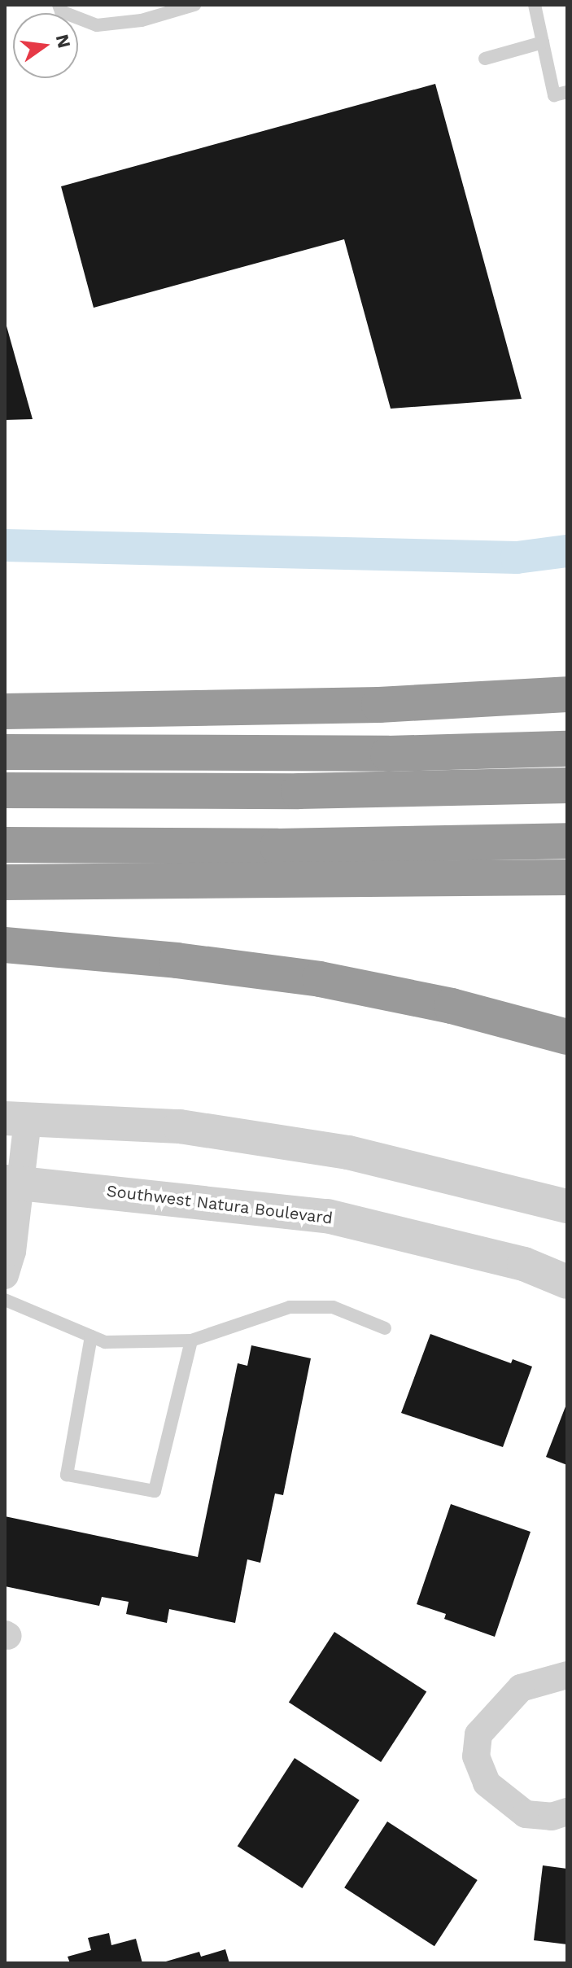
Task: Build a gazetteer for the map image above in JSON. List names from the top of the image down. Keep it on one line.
{"streets":{"street":["Southwest Natura Boulevard"]},"north":"right"}
